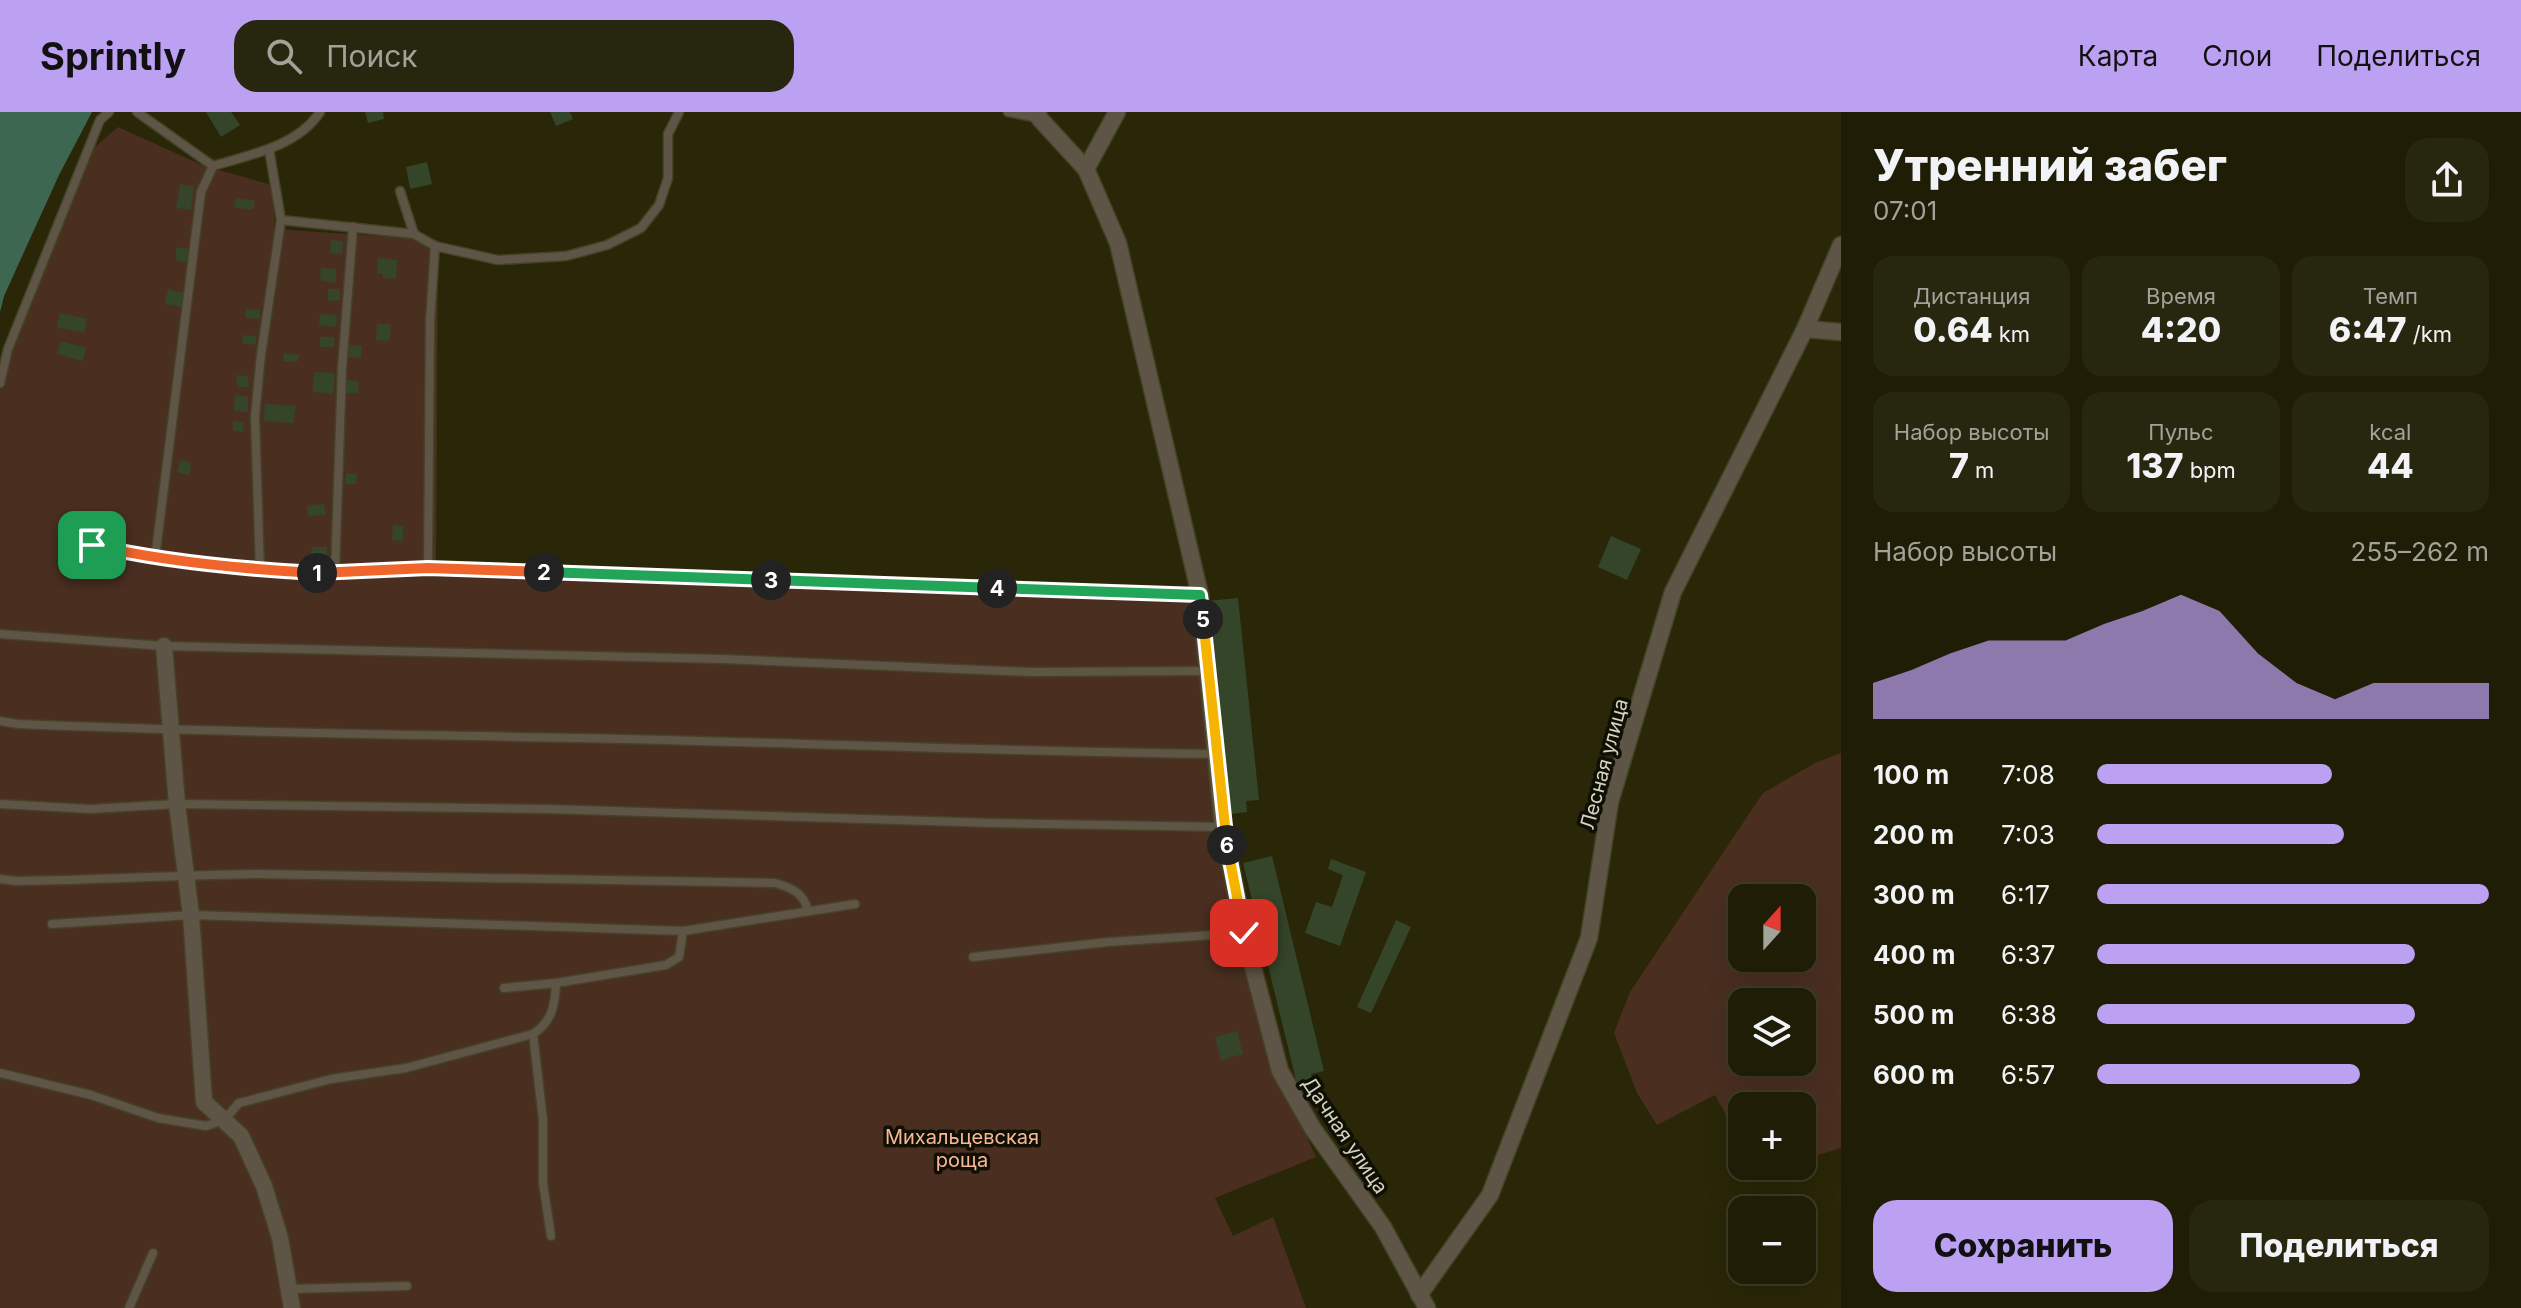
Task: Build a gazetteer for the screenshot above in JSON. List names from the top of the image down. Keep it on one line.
{"streets":{"street":["Лесная улица","Дачная улица"]},"crossings":[["Лесная улица","Дачная улица"]],"parks":["Михальцевская роща"],"north":"top","page":{"header":"Sprintly","search":"Поиск","nav":["Карта","Слои","Поделиться"],"heading":["Утренний забег","07:01"],"stats":[["Дистанция","0.64 km"],["Время","4:20"],["Темп","6:47 /km"],["Набор высоты","7 m"],["Пульс","137 bpm"],["kcal","44"]],"chart":["Набор высоты","255–262 m"],"pins":["2","1","3","4","5","6"],"list":[{"name":"100 m","note":"7:08"},{"name":"200 m","note":"7:03"},{"name":"300 m","note":"6:17"},{"name":"400 m","note":"6:37"},{"name":"500 m","note":"6:38"},{"name":"600 m","note":"6:57"}],"map_buttons":["+","−"],"buttons":["Сохранить","Поделиться"]}}
